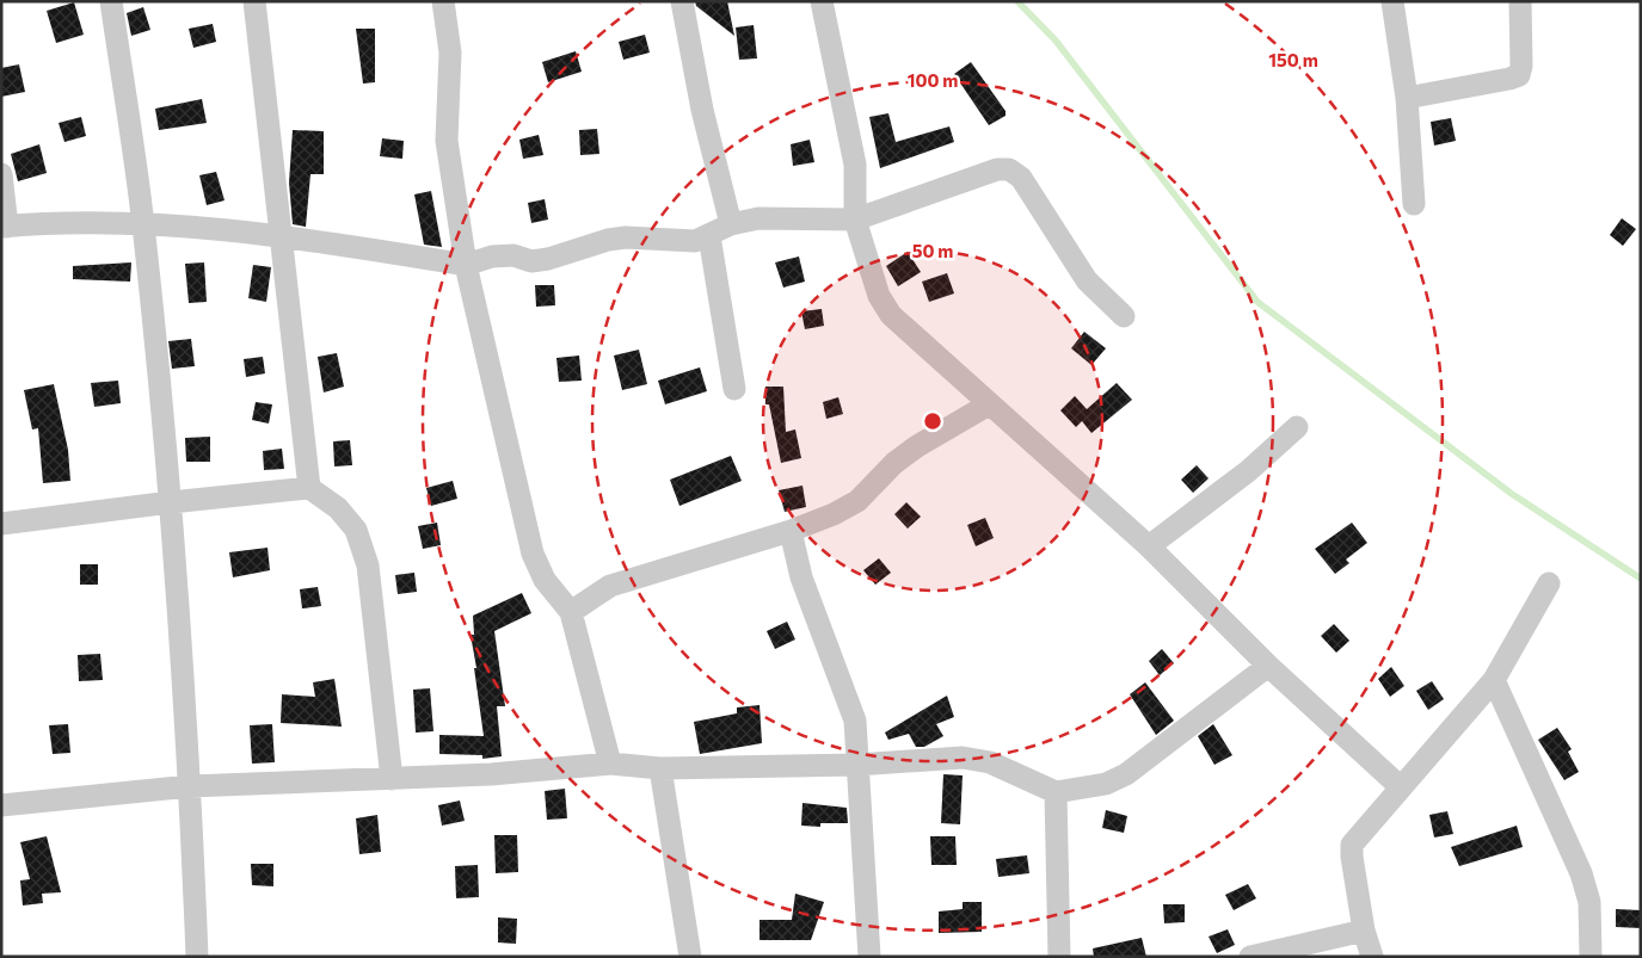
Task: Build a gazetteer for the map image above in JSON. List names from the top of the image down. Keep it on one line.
{"rings":["150 m","100 m","50 m"]}
